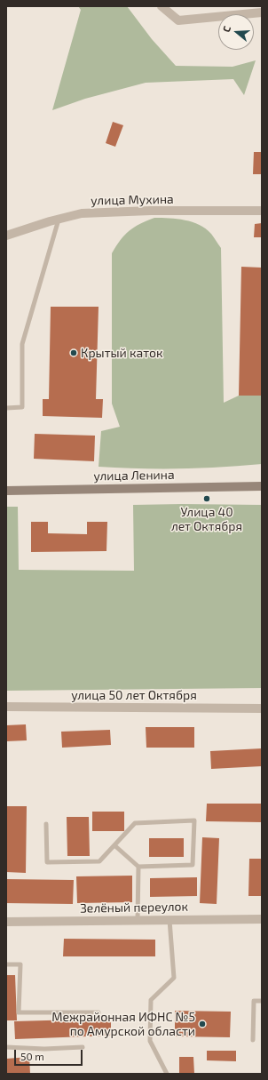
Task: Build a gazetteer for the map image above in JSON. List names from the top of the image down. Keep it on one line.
{"streets":{"main road":["улица Ленина"],"street":["улица Мухина","улица 50 лет Октября","Зелёный переулок"]},"places":["Крытый каток","Улица 40 лет Октября","Межрайонная ИФНС №5 по Амурской области"],"scale_bar":"50 m","north":"left"}
